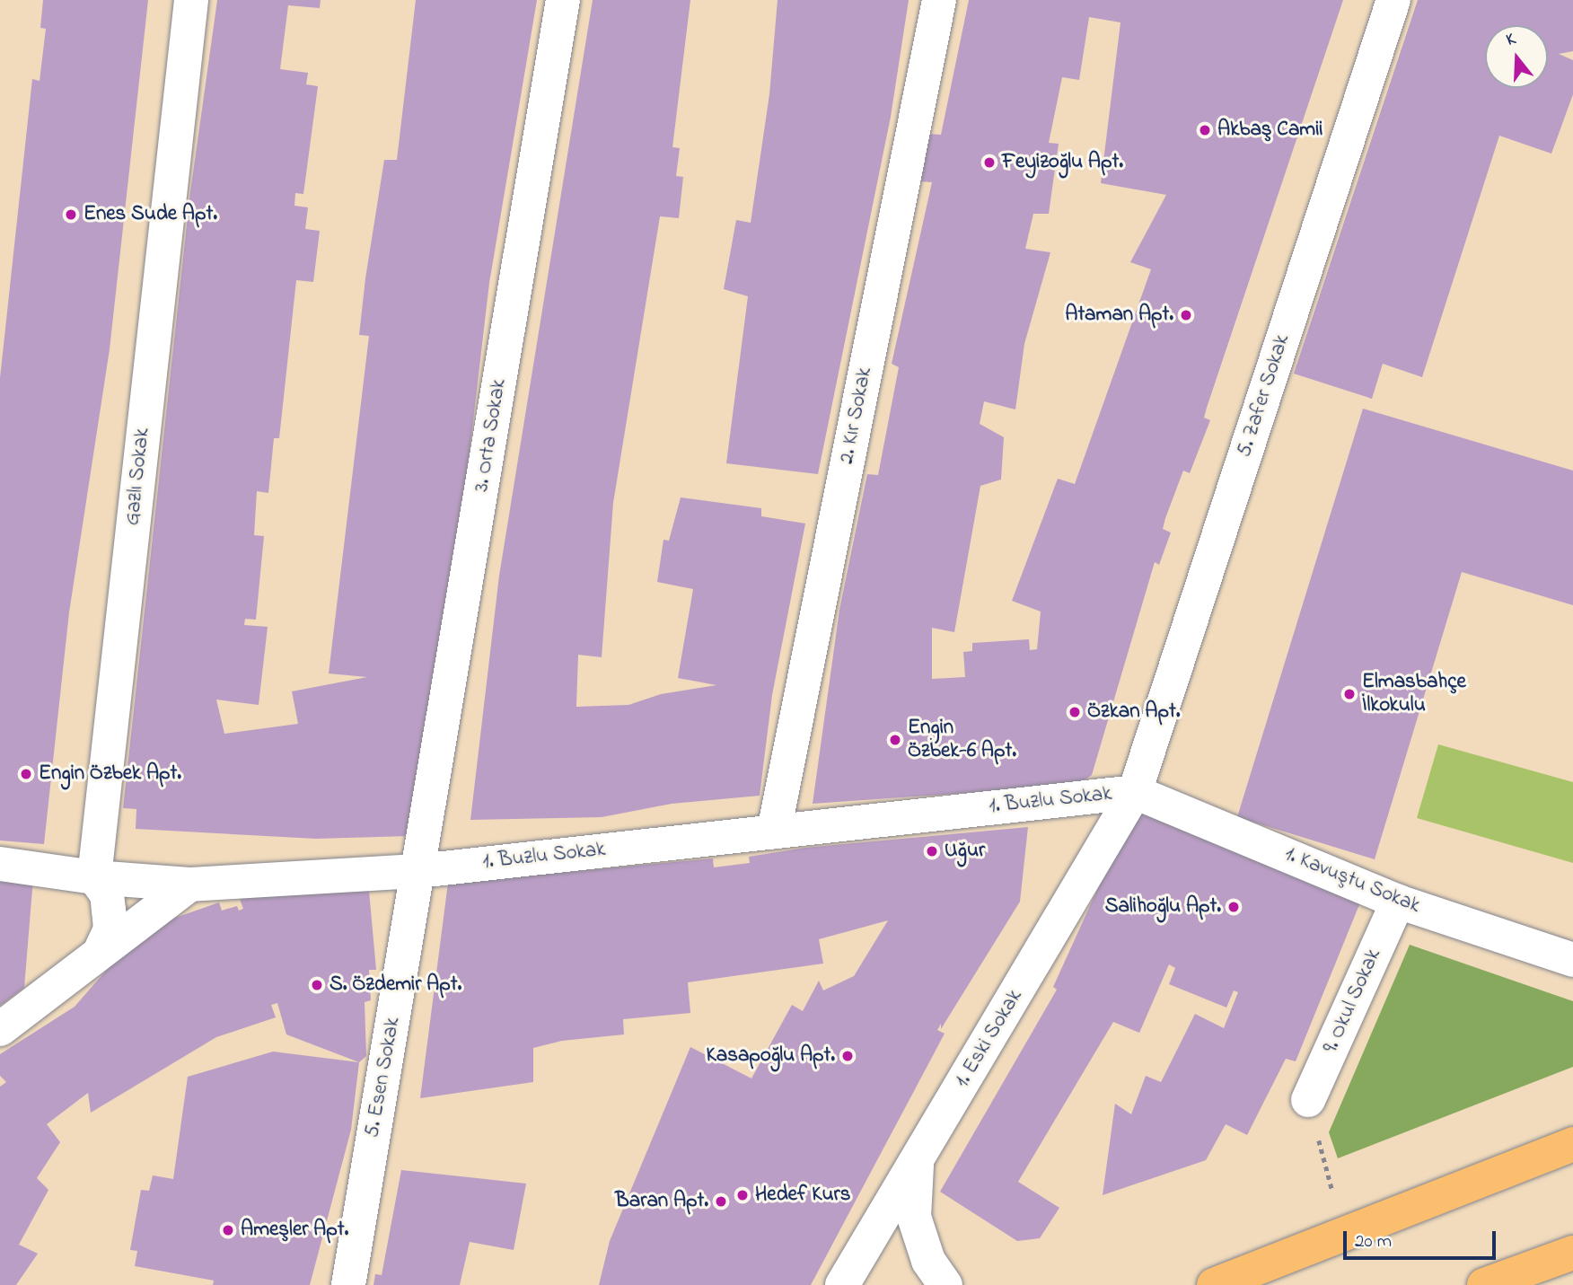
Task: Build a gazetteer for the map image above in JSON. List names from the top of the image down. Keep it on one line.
{"streets":{"street":["5. Zafer Sokak","2. Kır Sokak","3. Orta Sokak","Gazlı Sokak","1. Buzlu Sokak","1. Kavuştu Sokak","9. Okul Sokak","1. Eski Sokak","5. Esen Sokak"]},"crossings":[["5. Zafer Sokak","1. Buzlu Sokak"],["5. Zafer Sokak","1. Kavuştu Sokak"],["5. Zafer Sokak","1. Eski Sokak"],["2. Kır Sokak","1. Buzlu Sokak"],["3. Orta Sokak","1. Buzlu Sokak"],["3. Orta Sokak","5. Esen Sokak"],["Gazlı Sokak","1. Buzlu Sokak"],["1. Buzlu Sokak","1. Kavuştu Sokak"],["1. Buzlu Sokak","1. Eski Sokak"],["1. Buzlu Sokak","5. Esen Sokak"],["1. Kavuştu Sokak","9. Okul Sokak"],["1. Kavuştu Sokak","1. Eski Sokak"]],"places":["Akbaş Camii","Feyizoğlu Apt.","Enes Sude Apt.","Ataman Apt.","Elmasbahçe İlkokulu","Özkan Apt.","Engin Özbek-6 Apt.","Engin Özbek Apt.","Uğur","Salihoğlu Apt.","S. Özdemir Apt.","Kasapoğlu Apt.","Hedef Kurs","Baran Apt.","Ameşler Apt."],"scale_bar":"20 m","north":"top"}
